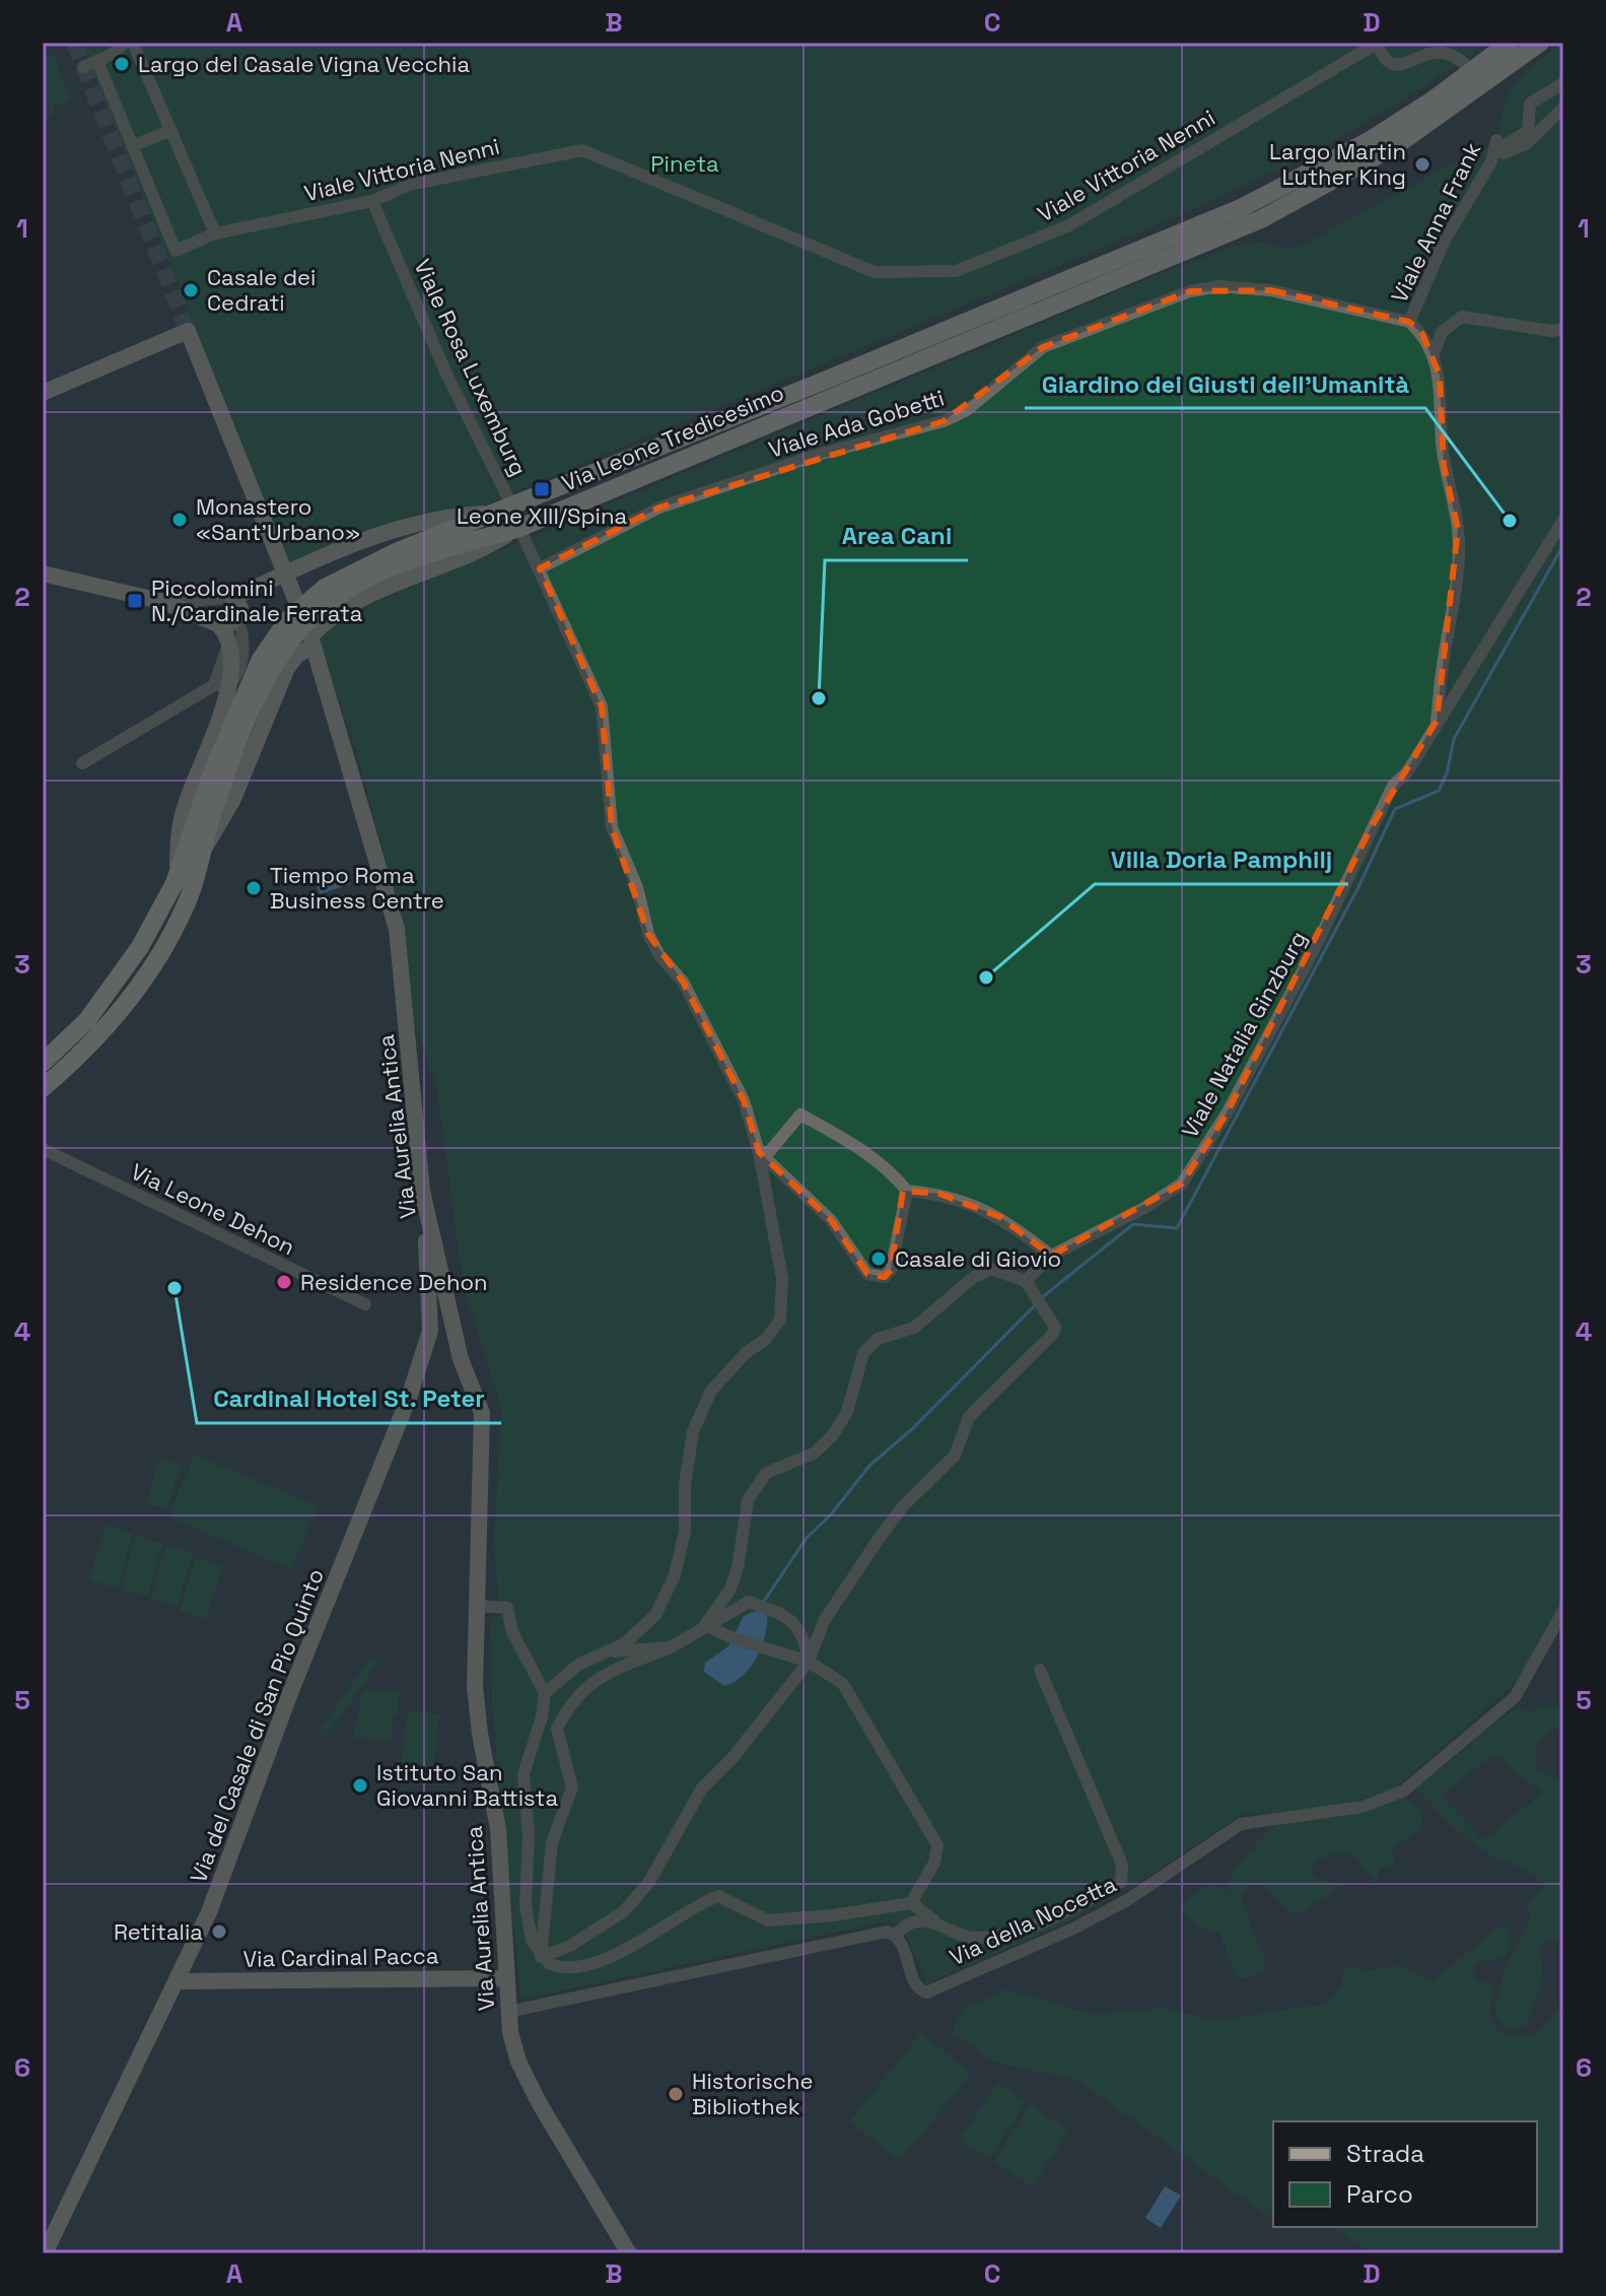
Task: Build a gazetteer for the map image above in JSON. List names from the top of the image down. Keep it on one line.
{"streets":{"main road":["Via Leone Tredicesimo","Via Aurelia Antica","Via del Casale di San Pio Quinto","Via Cardinal Pacca"],"street":["Viale Vittoria Nenni","Viale Anna Frank","Viale Rosa Luxemburg","Viale Ada Gobetti","Viale Natalia Ginzburg","Via Leone Dehon","Via della Nocetta"]},"crossings":[["Viale Vittoria Nenni","Viale Rosa Luxemburg"],["Viale Anna Frank","Viale Ada Gobetti"],["Viale Rosa Luxemburg","Via Leone Tredicesimo"],["Via Aurelia Antica","Via del Casale di San Pio Quinto"],["Via Aurelia Antica","Via Cardinal Pacca"],["Via del Casale di San Pio Quinto","Via Cardinal Pacca"]],"parks":["Pineta"],"places":{"other":["Largo del Casale Vigna Vecchia","Largo Martin Luther King","Casale dei Cedrati","Monastero «Sant’Urbano»","Giardino dei Giusti dell'Umanità","Area Cani","Tiempo Roma Business Centre","Villa Doria Pamphilj","Casale di Giovio","Residence Dehon","Cardinal Hotel St. Peter","Istituto San Giovanni Battista","Retitalia","Historische Bibliothek"],"transit":["Leone XIII/Spina","Piccolomini N./Cardinale Ferrata"]},"legend":["Strada","Parco"],"grid":{"columns":["A","B","C","D"],"rows":["1","2","3","4","5","6"]}}
